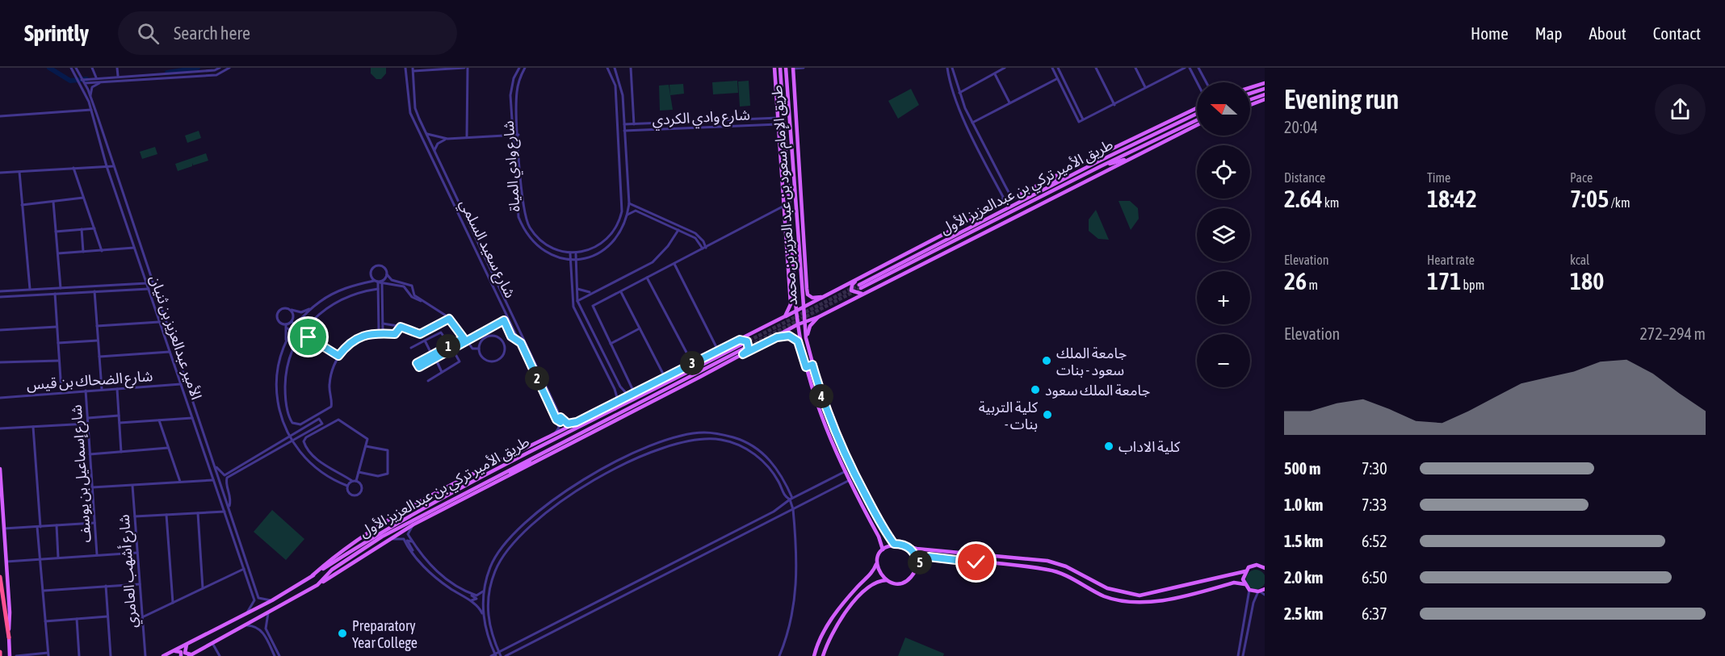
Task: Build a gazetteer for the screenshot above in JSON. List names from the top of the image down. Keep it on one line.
{"streets":{"main road":["طريق الأمير تركي بن عبدالعزيز الأول","طريق الإمام سعود بن عبد العزيز بن محمد"],"street":["شارع وادي الكردي","شارع وادي المياة","شارع سعيد السلمي","الأمير عبدالعزيز بن ثنيان","شارع الضحاك بن قيس","شارع إسماعيل بن يوسف","شارع أشهب العامري"]},"crossings":[["الأمير عبدالعزيز بن ثنيان","شارع الضحاك بن قيس"],["شارع الضحاك بن قيس","شارع إسماعيل بن يوسف"]],"places":["جامعة الملك سعود - بنات","جامعة الملك سعود","كلية التربية - بنات","كلية الاداب","Preparatory Year College"],"north":"left","page":{"header":"Sprintly","search":"Search here","nav":["Home","Map","About","Contact"],"heading":["Evening run","20:04"],"map_buttons":["+","−"],"stats":[["Distance","2.64 km"],["Time","18:42"],["Pace","7:05 /km"],["Elevation","26 m"],["Heart rate","171 bpm"],["kcal","180"]],"chart":["Elevation","272–294 m"],"pins":["1","3","2","4","5"],"list":[{"name":"500 m","note":"7:30"},{"name":"1.0 km","note":"7:33"},{"name":"1.5 km","note":"6:52"},{"name":"2.0 km","note":"6:50"},{"name":"2.5 km","note":"6:37"}]}}
